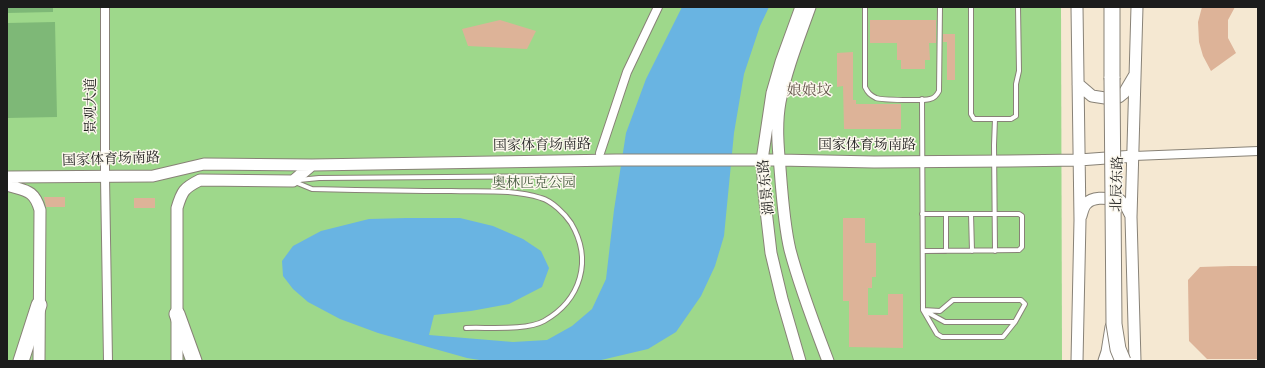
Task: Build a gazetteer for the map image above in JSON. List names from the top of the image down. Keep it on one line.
{"streets":{"street":["景观大道","国家体育场南路","北辰东路","湖景东路"]},"crossings":[["景观大道","国家体育场南路"],["国家体育场南路","北辰东路"],["国家体育场南路","湖景东路"]],"districts":["娘娘坟"],"parks":["奥林匹克公园"]}
